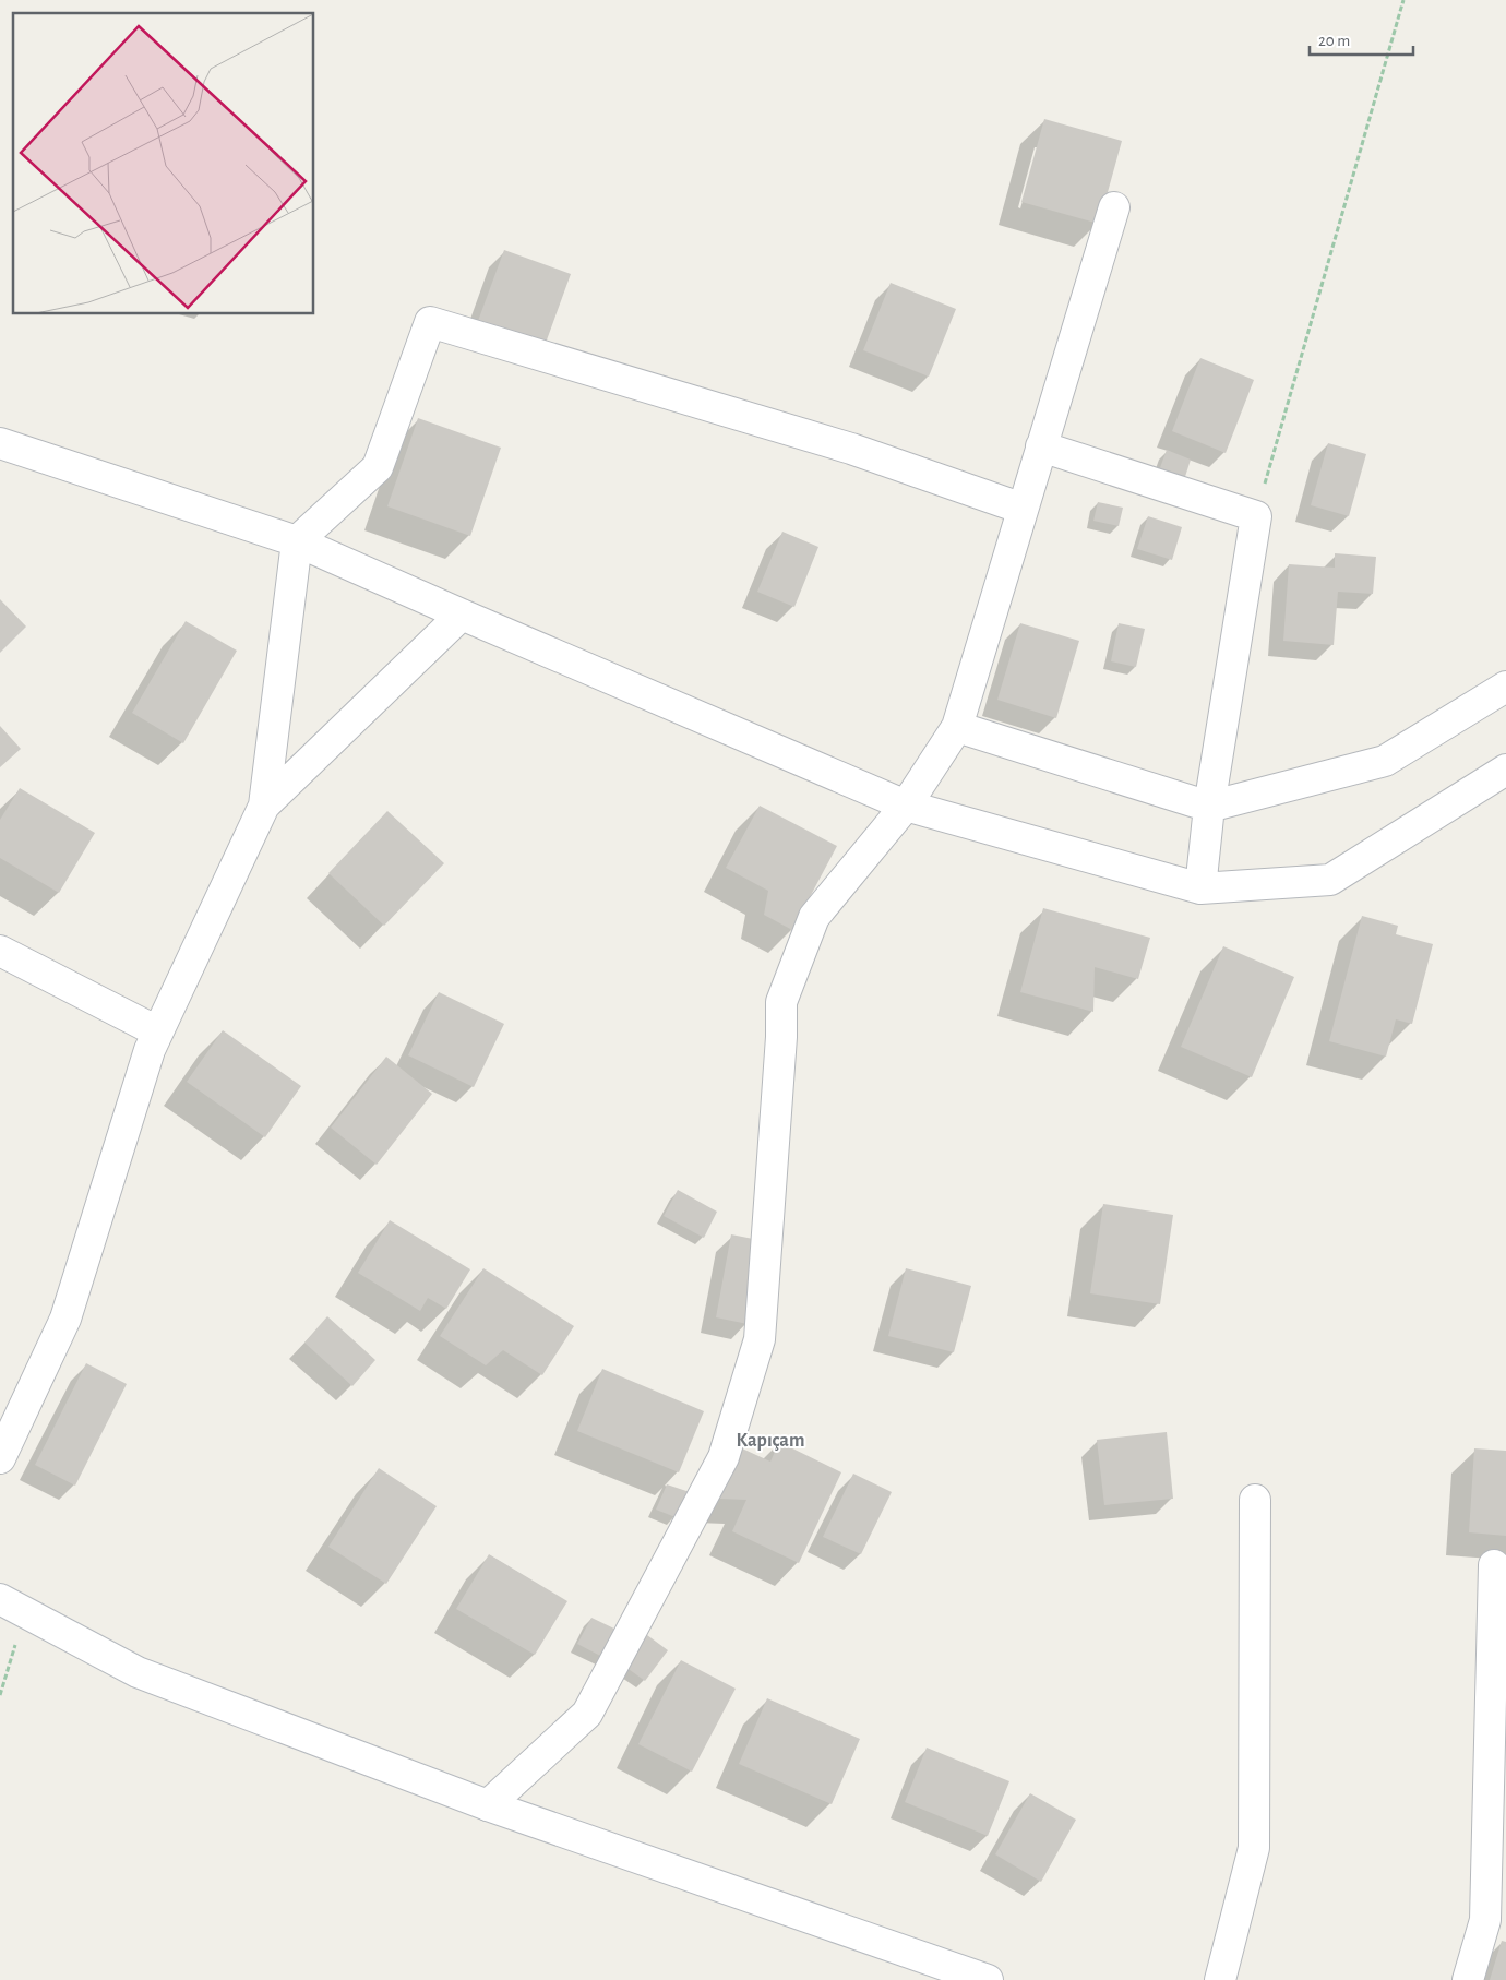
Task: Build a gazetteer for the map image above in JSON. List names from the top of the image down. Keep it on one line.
{"districts":["Kapıçam"],"scale_bar":"20 m"}
